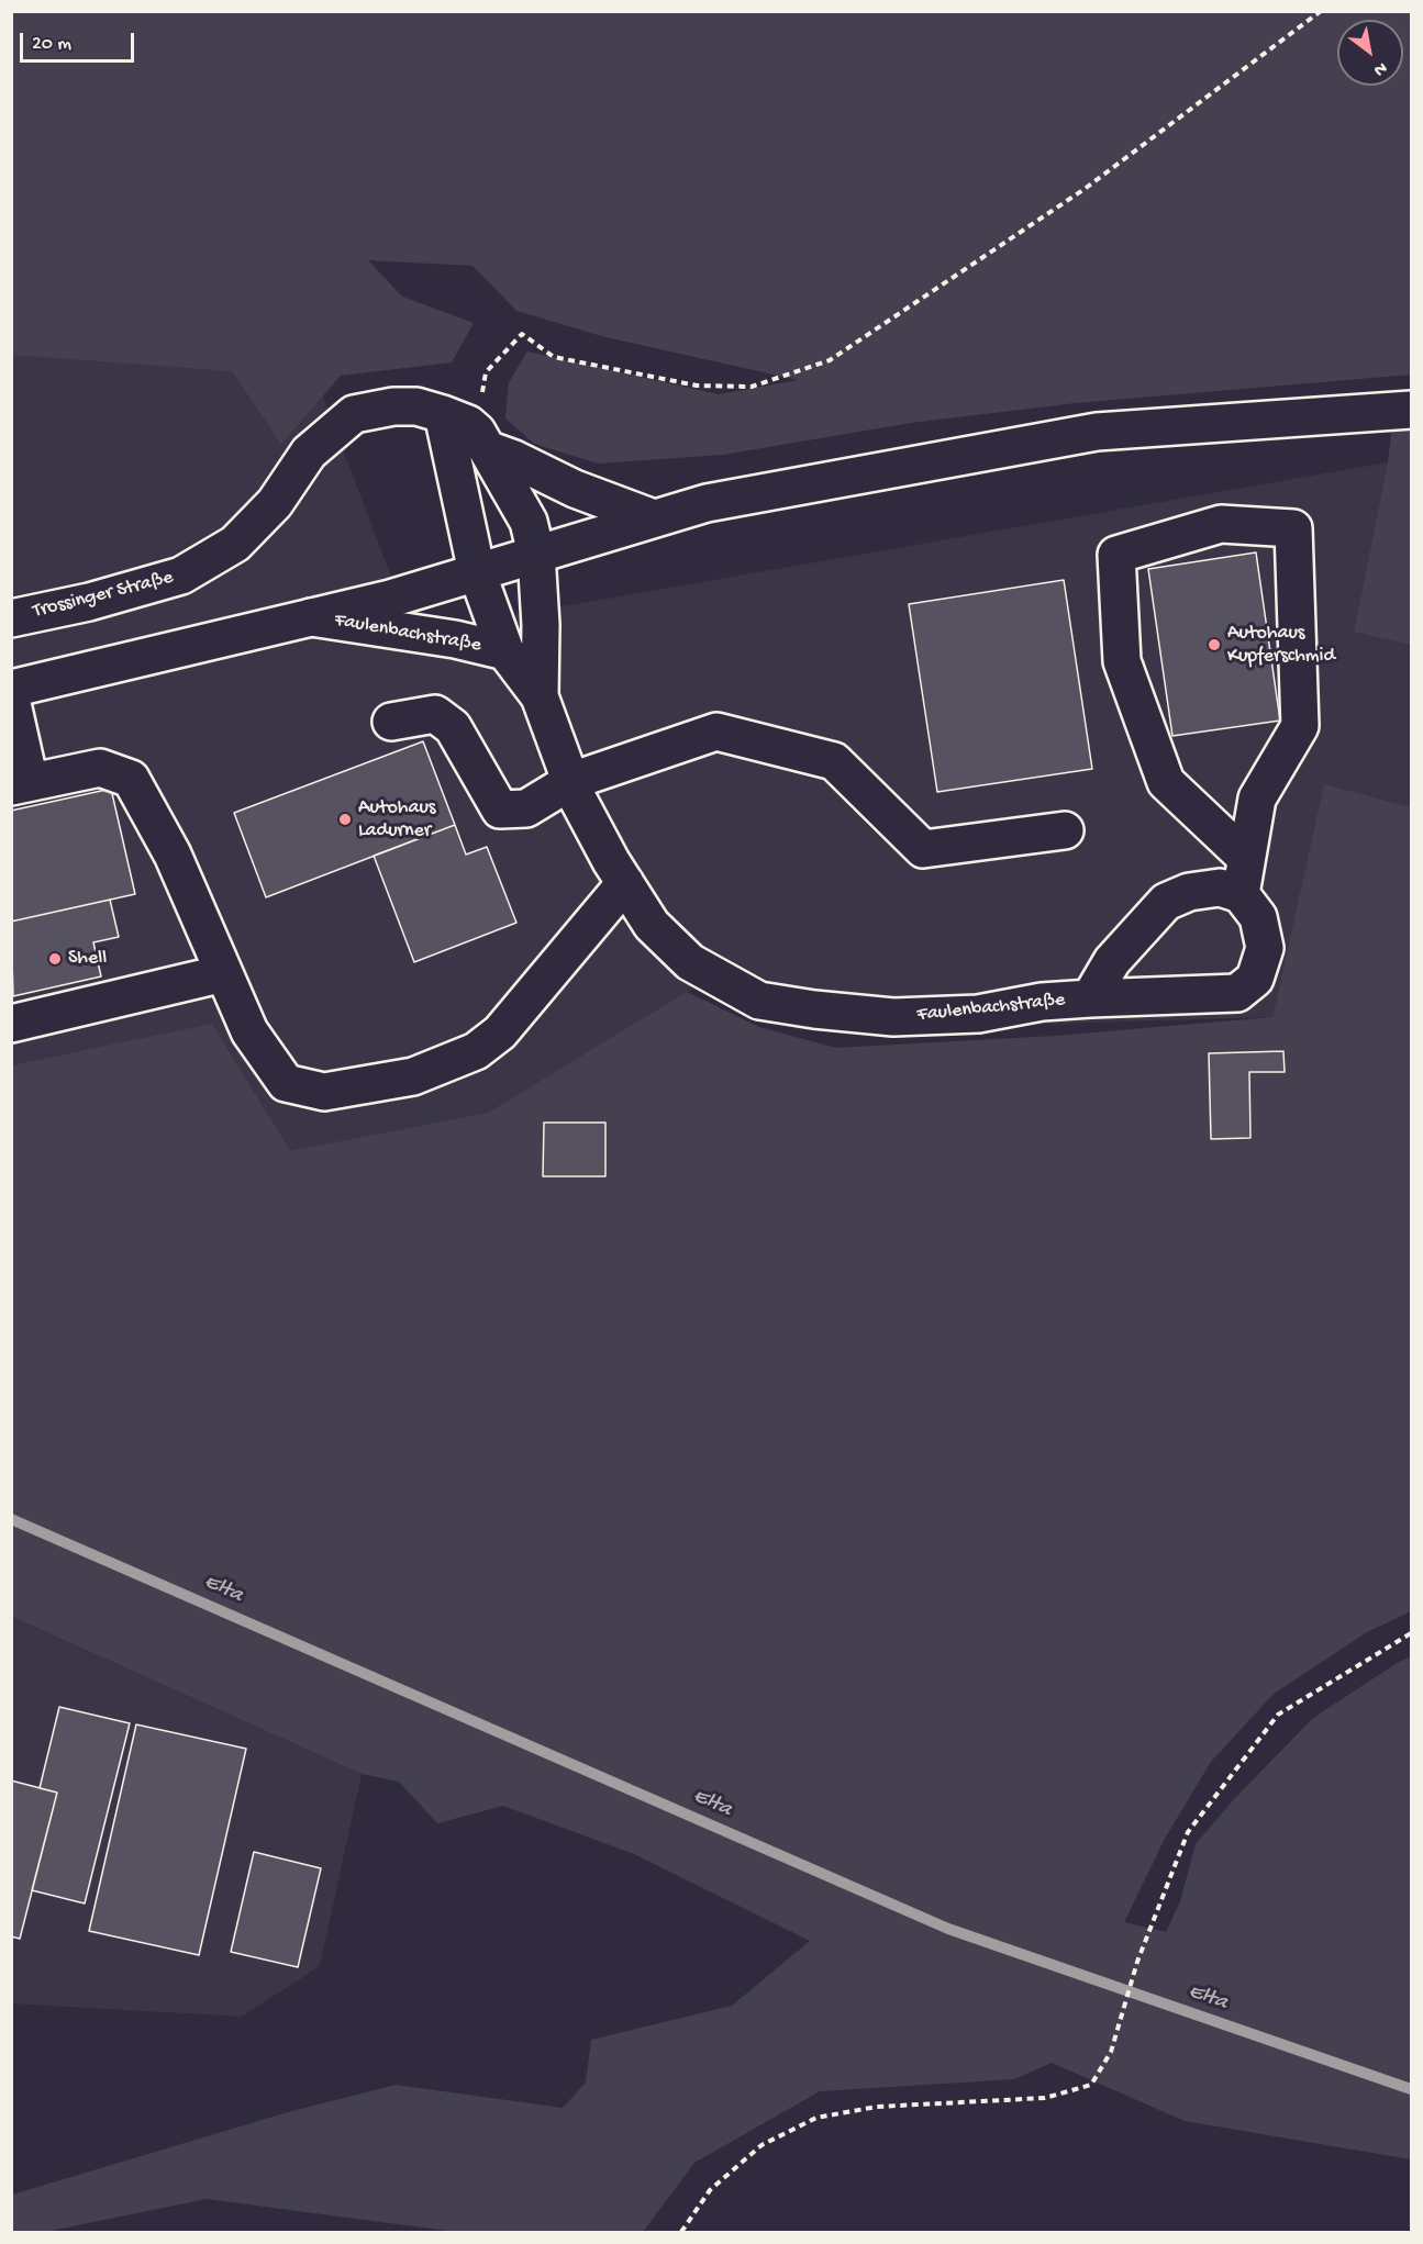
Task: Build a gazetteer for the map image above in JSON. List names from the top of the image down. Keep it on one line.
{"streets":{"street":["Trossinger Straße","Faulenbachstraße"]},"crossings":[["Trossinger Straße","Faulenbachstraße"]],"water":["Elta"],"places":["Autohaus Kupferschmid","Autohaus Ladurner","Shell"],"scale_bar":"20 m","north":"bottom right"}
